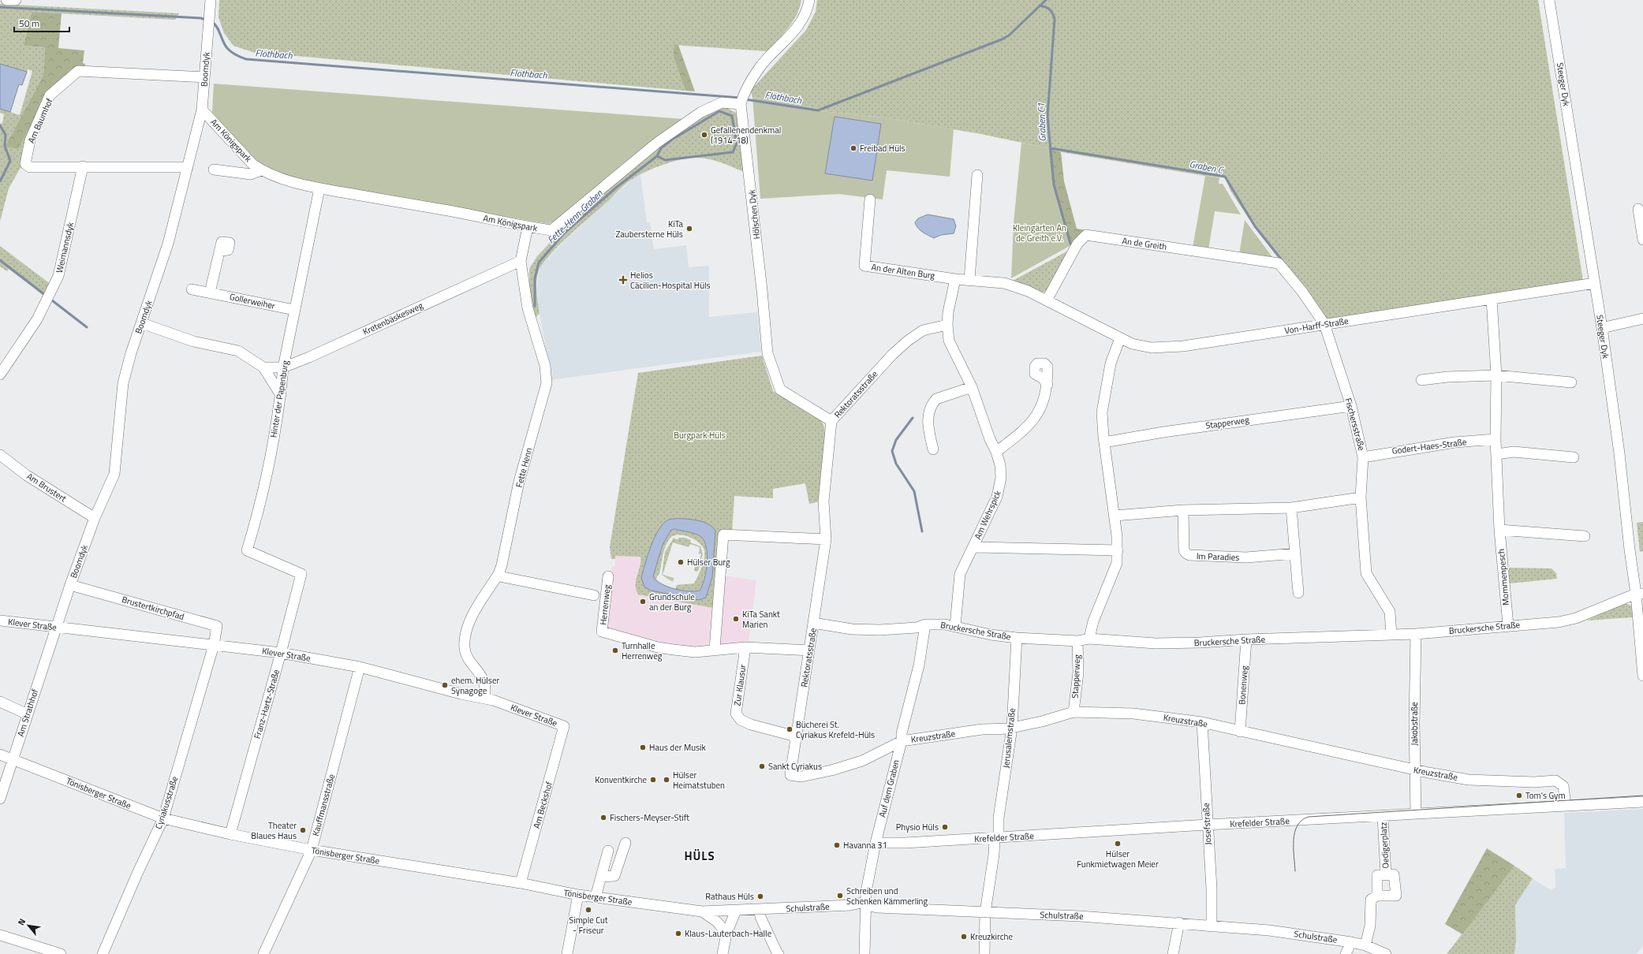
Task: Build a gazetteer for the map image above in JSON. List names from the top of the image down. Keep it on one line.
{"streets":{"street":["Boomdyk","Steeger Dyk","Am Baumhof","Am Königspark","Hölschen Dyk","An de Greith","Weimannsdyk","An der Alten Burg","Gollerweiher","Kretenbäskesweg","Von-Harff-Straße","Rektoratsstraße","Hinter der Papenburg","Stapperweg","Fischersstraße","Godert-Haes-Straße","Fette Henn","Am Brustert","Am Wehrspick","Im Paradies","Mommenpesch","Herrenweg","Brustertkirchpfad","Klever Straße","Bruckersche Straße","Zur Klausur","Bonenweg","Franz-Hartz-Straße","Am Strathhof","Kreuzstraße","Jakobstraße","Jerusalemstraße","Auf dem Graben","Tönisberger Straße","Cyriakusstraße","Kauffmansstraße","Am Beckshof","Krefelder Straße","Josefstraße","Oedigerplatz","Schulstraße"]},"crossings":[["Boomdyk","Am Baumhof"],["Boomdyk","Am Königspark"],["Boomdyk","Am Brustert"],["Boomdyk","Brustertkirchpfad"],["Boomdyk","Klever Straße"],["Boomdyk","Am Strathhof"],["Steeger Dyk","Von-Harff-Straße"],["Steeger Dyk","Bruckersche Straße"],["Am Baumhof","Weimannsdyk"],["Am Königspark","Hölschen Dyk"],["Am Königspark","Hinter der Papenburg"],["Am Königspark","Fette Henn"],["Hölschen Dyk","Rektoratsstraße"],["An de Greith","An der Alten Burg"],["An de Greith","Von-Harff-Straße"],["An de Greith","Fischersstraße"],["An der Alten Burg","Von-Harff-Straße"],["An der Alten Burg","Am Wehrspick"],["Gollerweiher","Hinter der Papenburg"],["Kretenbäskesweg","Hinter der Papenburg"],["Kretenbäskesweg","Fette Henn"],["Von-Harff-Straße","Fischersstraße"],["Von-Harff-Straße","Mommenpesch"],["Rektoratsstraße","Am Wehrspick"],["Rektoratsstraße","Herrenweg"],["Rektoratsstraße","Bruckersche Straße"],["Rektoratsstraße","Zur Klausur"],["Rektoratsstraße","Kreuzstraße"],["Hinter der Papenburg","Franz-Hartz-Straße"],["Stapperweg","Fischersstraße"],["Stapperweg","Bruckersche Straße"],["Stapperweg","Kreuzstraße"],["Fischersstraße","Godert-Haes-Straße"],["Fischersstraße","Bruckersche Straße"],["Godert-Haes-Straße","Mommenpesch"],["Fette Henn","Herrenweg"],["Fette Henn","Klever Straße"],["Am Wehrspick","Bruckersche Straße"],["Mommenpesch","Bruckersche Straße"],["Herrenweg","Zur Klausur"],["Brustertkirchpfad","Klever Straße"],["Brustertkirchpfad","Cyriakusstraße"],["Klever Straße","Franz-Hartz-Straße"],["Klever Straße","Am Strathhof"],["Klever Straße","Cyriakusstraße"],["Klever Straße","Kauffmansstraße"],["Klever Straße","Am Beckshof"],["Bruckersche Straße","Bonenweg"],["Bruckersche Straße","Jakobstraße"],["Bruckersche Straße","Jerusalemstraße"],["Bruckersche Straße","Auf dem Graben"],["Bonenweg","Kreuzstraße"],["Franz-Hartz-Straße","Tönisberger Straße"],["Am Strathhof","Tönisberger Straße"],["Kreuzstraße","Jakobstraße"],["Kreuzstraße","Jerusalemstraße"],["Kreuzstraße","Auf dem Graben"],["Kreuzstraße","Krefelder Straße"],["Kreuzstraße","Josefstraße"],["Jakobstraße","Krefelder Straße"],["Jerusalemstraße","Krefelder Straße"],["Jerusalemstraße","Schulstraße"],["Auf dem Graben","Krefelder Straße"],["Auf dem Graben","Schulstraße"],["Tönisberger Straße","Cyriakusstraße"],["Tönisberger Straße","Kauffmansstraße"],["Tönisberger Straße","Am Beckshof"],["Tönisberger Straße","Schulstraße"],["Krefelder Straße","Josefstraße"],["Krefelder Straße","Oedigerplatz"],["Josefstraße","Schulstraße"],["Oedigerplatz","Schulstraße"]],"districts":["HÜLS"],"water":["Flöthbach","Graben C1","Graben C","Fette-Henn-Graben"],"parks":["Kleingärten An de Greith e.V.","Burgpark Hüls"],"places":{"other":["Gefallenendenkmal (1914-18)","Freibad Hüls","KiTa Zaubersterne Hüls","Hülser Burg","Grundschule an der Burg","KiTa Sankt Marien","Turnhalle Herrenweg","ehem. Hülser Synagoge","Bücherei St. Cyriakus Krefeld-Hüls","Haus der Musik","Sankt Cyriakus","Konventkirche","Hülser Heimatstuben","Tom's Gym","Fischers-Meyser-Stift","Physio Hüls","Theater Blaues Haus","Hülser Funkmietwagen Meier","Havanna 31","Schreiben und Schenken Kämmerling","Rathaus Hüls","Simple Cut - Friseur","Klaus-Lauterbach-Halle","Kreuzkirche"],"health":["Helios Cäcilien-Hospital Hüls"]},"scale_bar":"50 m","north":"top left"}
